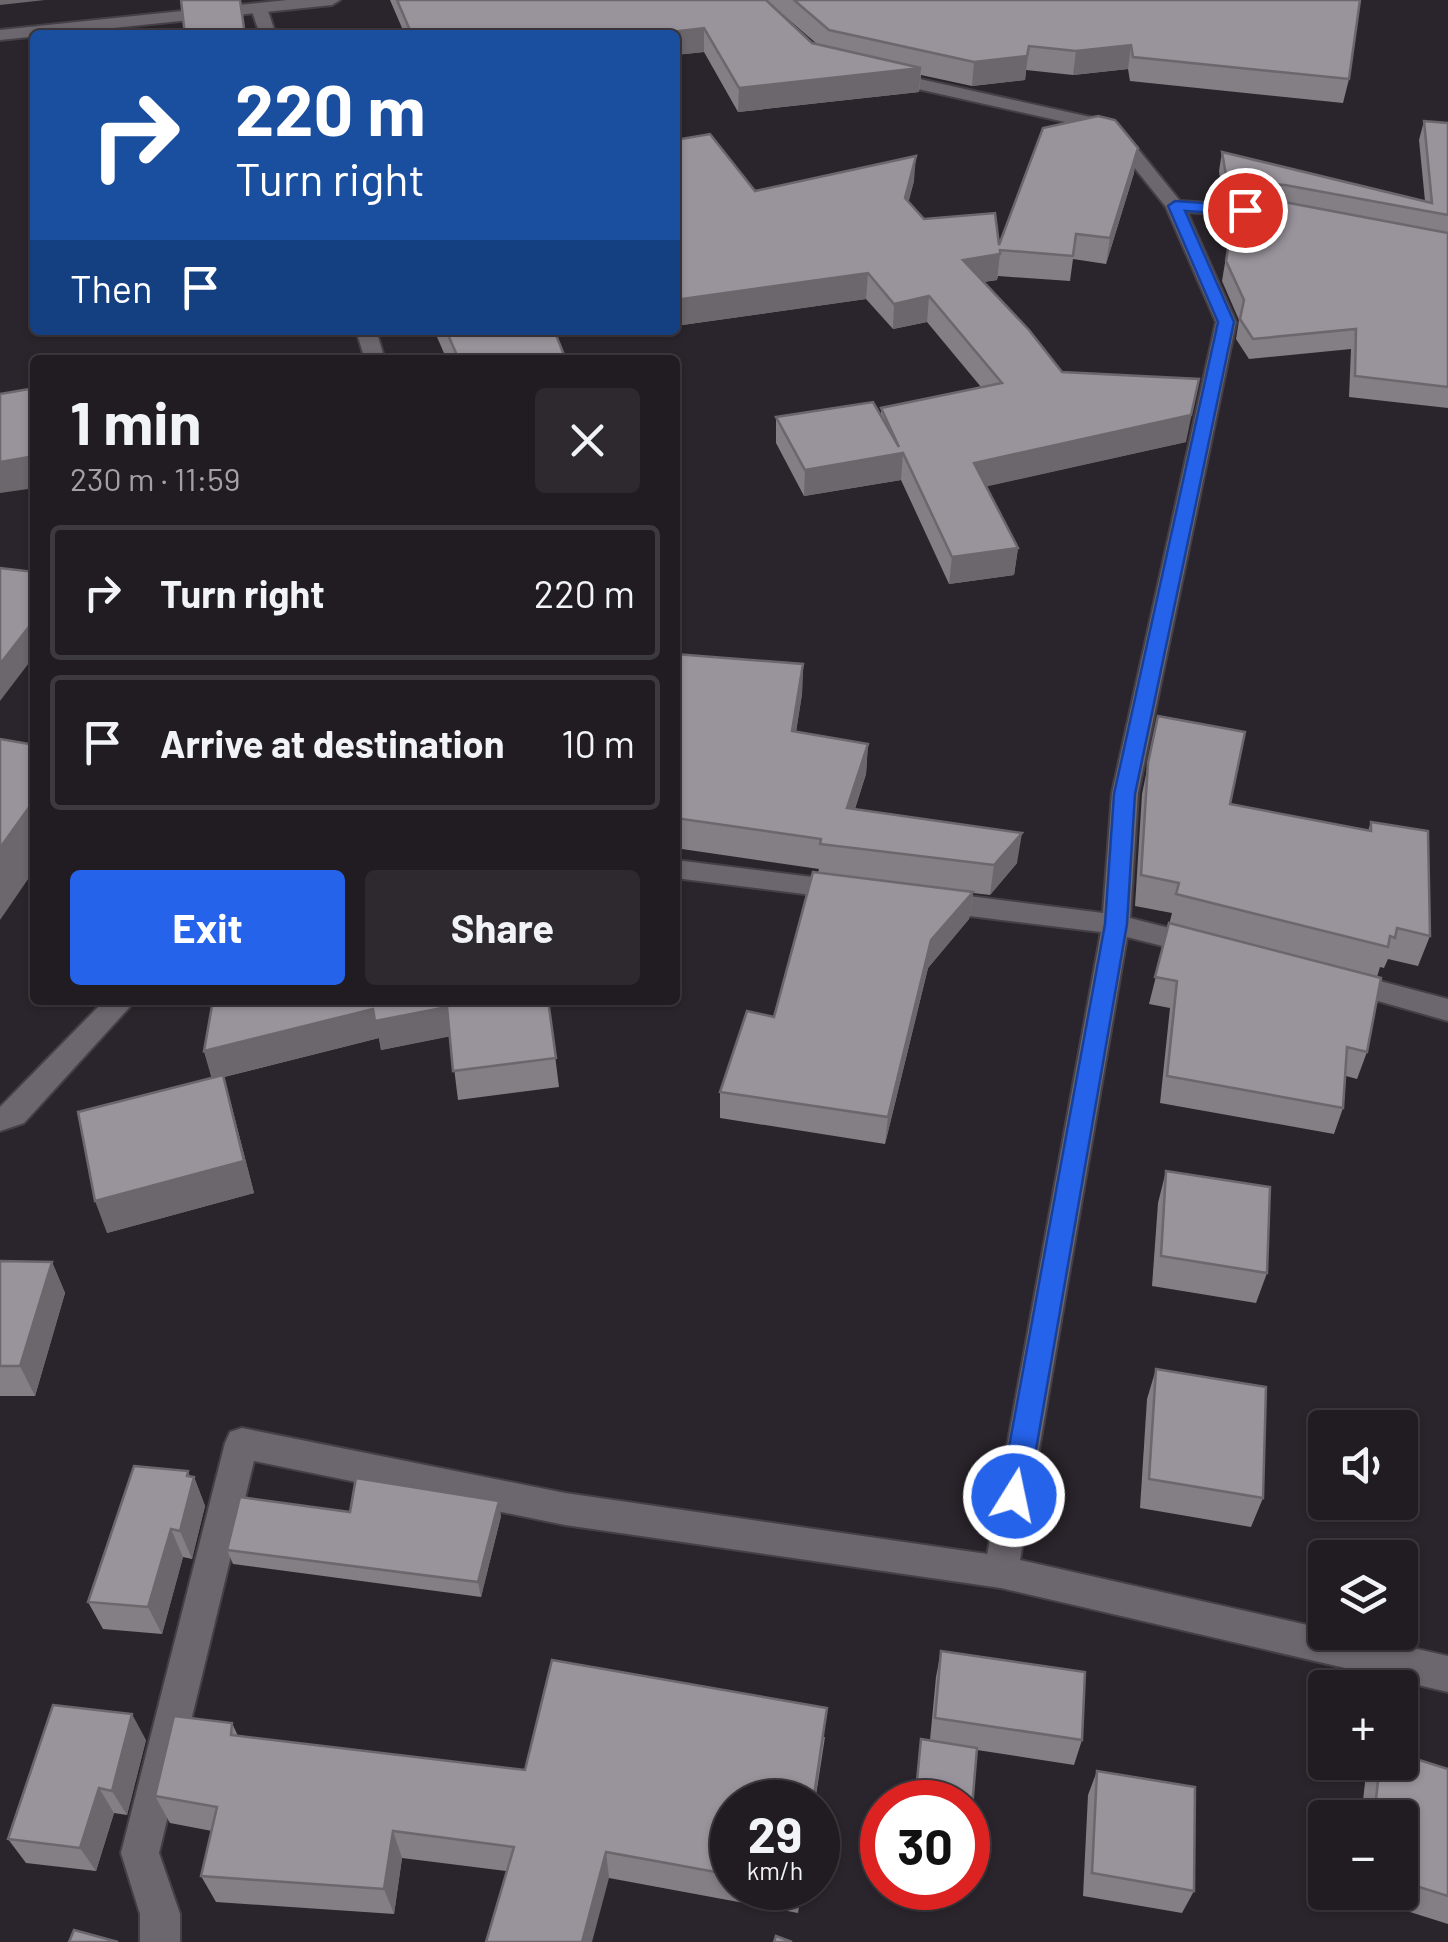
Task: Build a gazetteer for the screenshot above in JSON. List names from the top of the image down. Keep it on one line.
{"page":{"turn":["220 m","Turn right"],"then":"Then","heading":["1 min","230 m · 11:59"],"list":[{"name":"Turn right","value":"220 m"},{"name":"Arrive at destination","value":"10 m"}],"buttons":["Exit","Share"],"map_buttons":["+","−"],"speed":"29 km/h","limit":"30"}}
